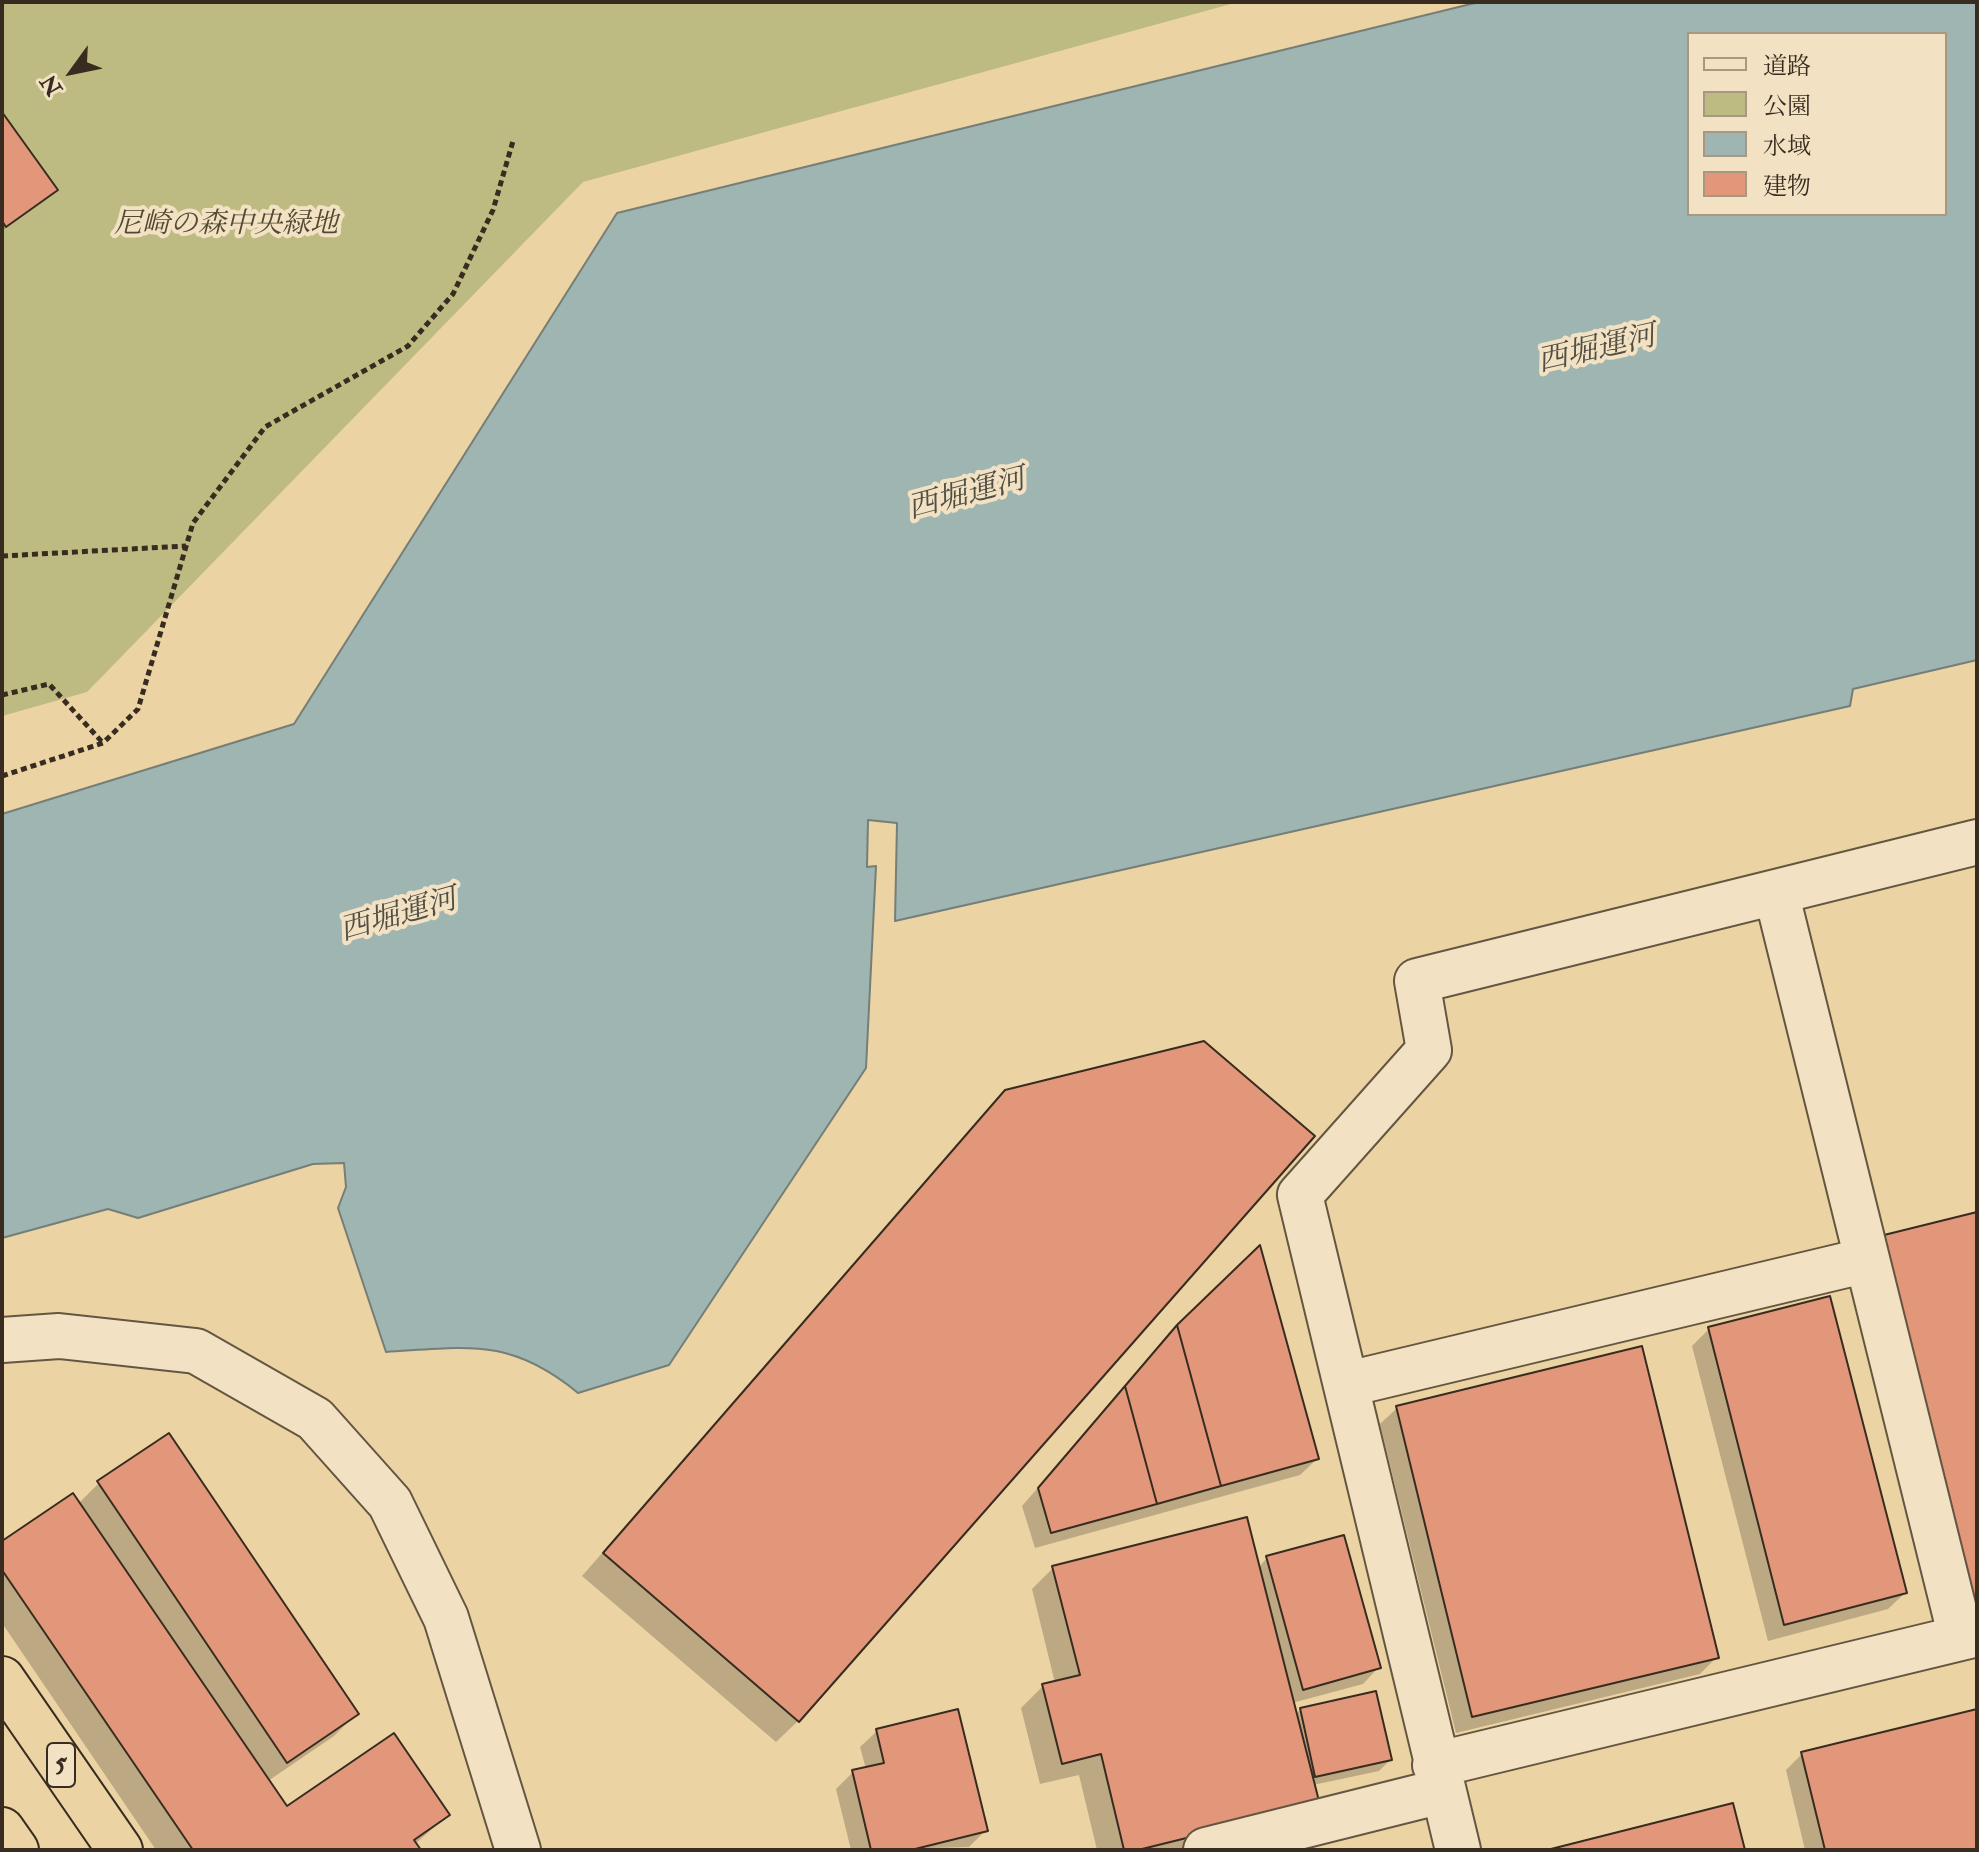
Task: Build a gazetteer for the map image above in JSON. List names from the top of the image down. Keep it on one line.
{"streets":{"highway":["5"]},"water":["西堀運河"],"parks":["尼崎の森中央緑地"],"legend":["道路","公園","水域","建物"],"north":"bottom left"}
